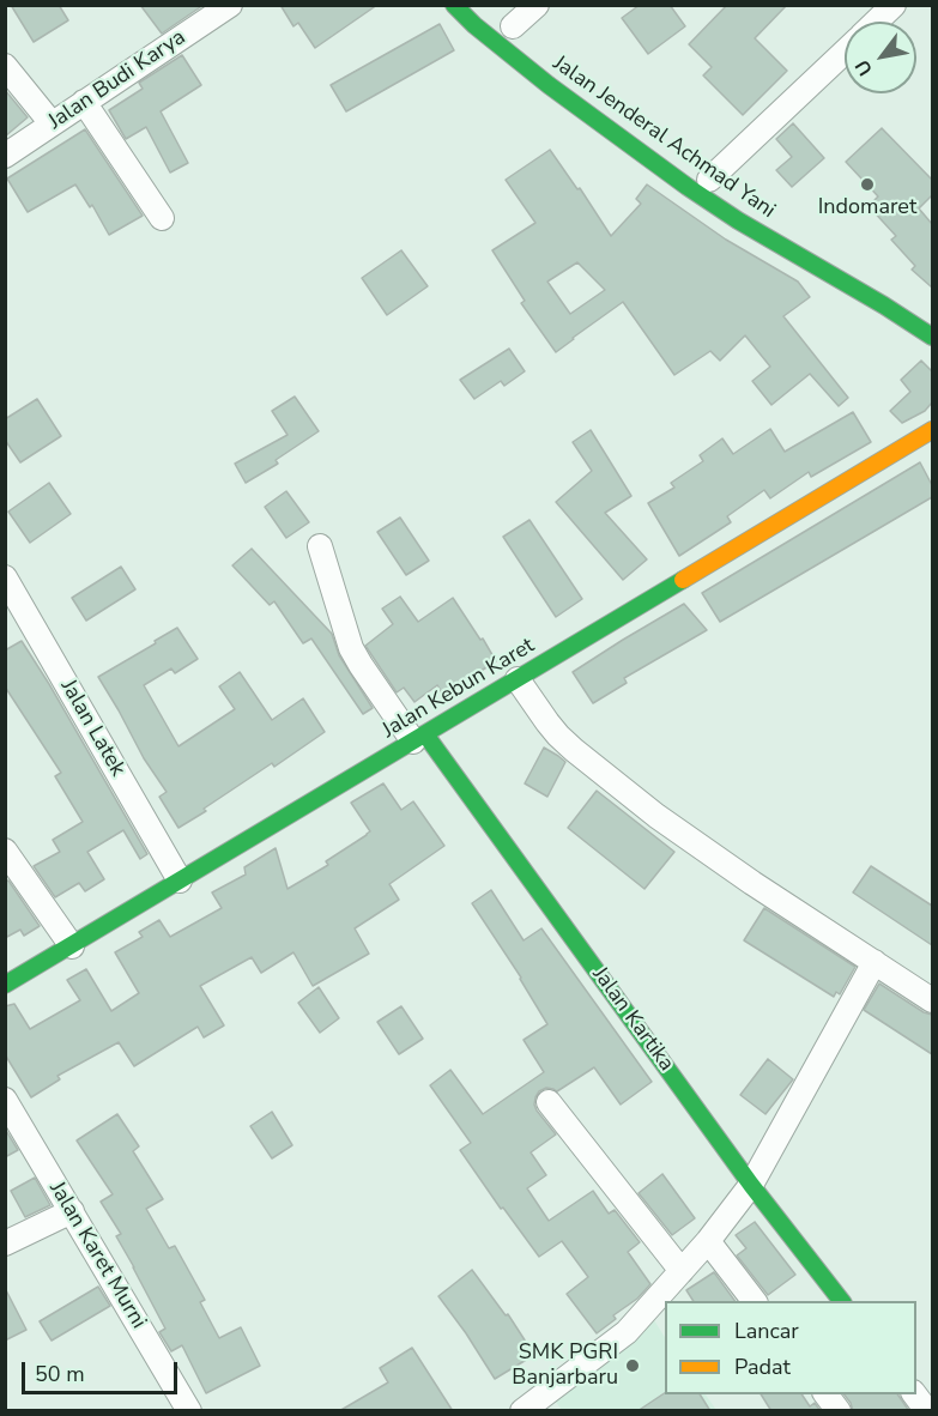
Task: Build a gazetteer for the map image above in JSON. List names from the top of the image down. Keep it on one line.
{"streets":{"main road":["Jalan Jenderal Achmad Yani","Jalan Kebun Karet","Jalan Kartika"],"street":["Jalan Budi Karya","Jalan Latek","Jalan Karet Murni"]},"crossings":[["Jalan Kebun Karet","Jalan Latek"],["Jalan Kebun Karet","Jalan Kartika"]],"places":["Indomaret","SMK PGRI Banjarbaru"],"legend":["Lancar","Padat"],"scale_bar":"50 m","north":"bottom left"}
